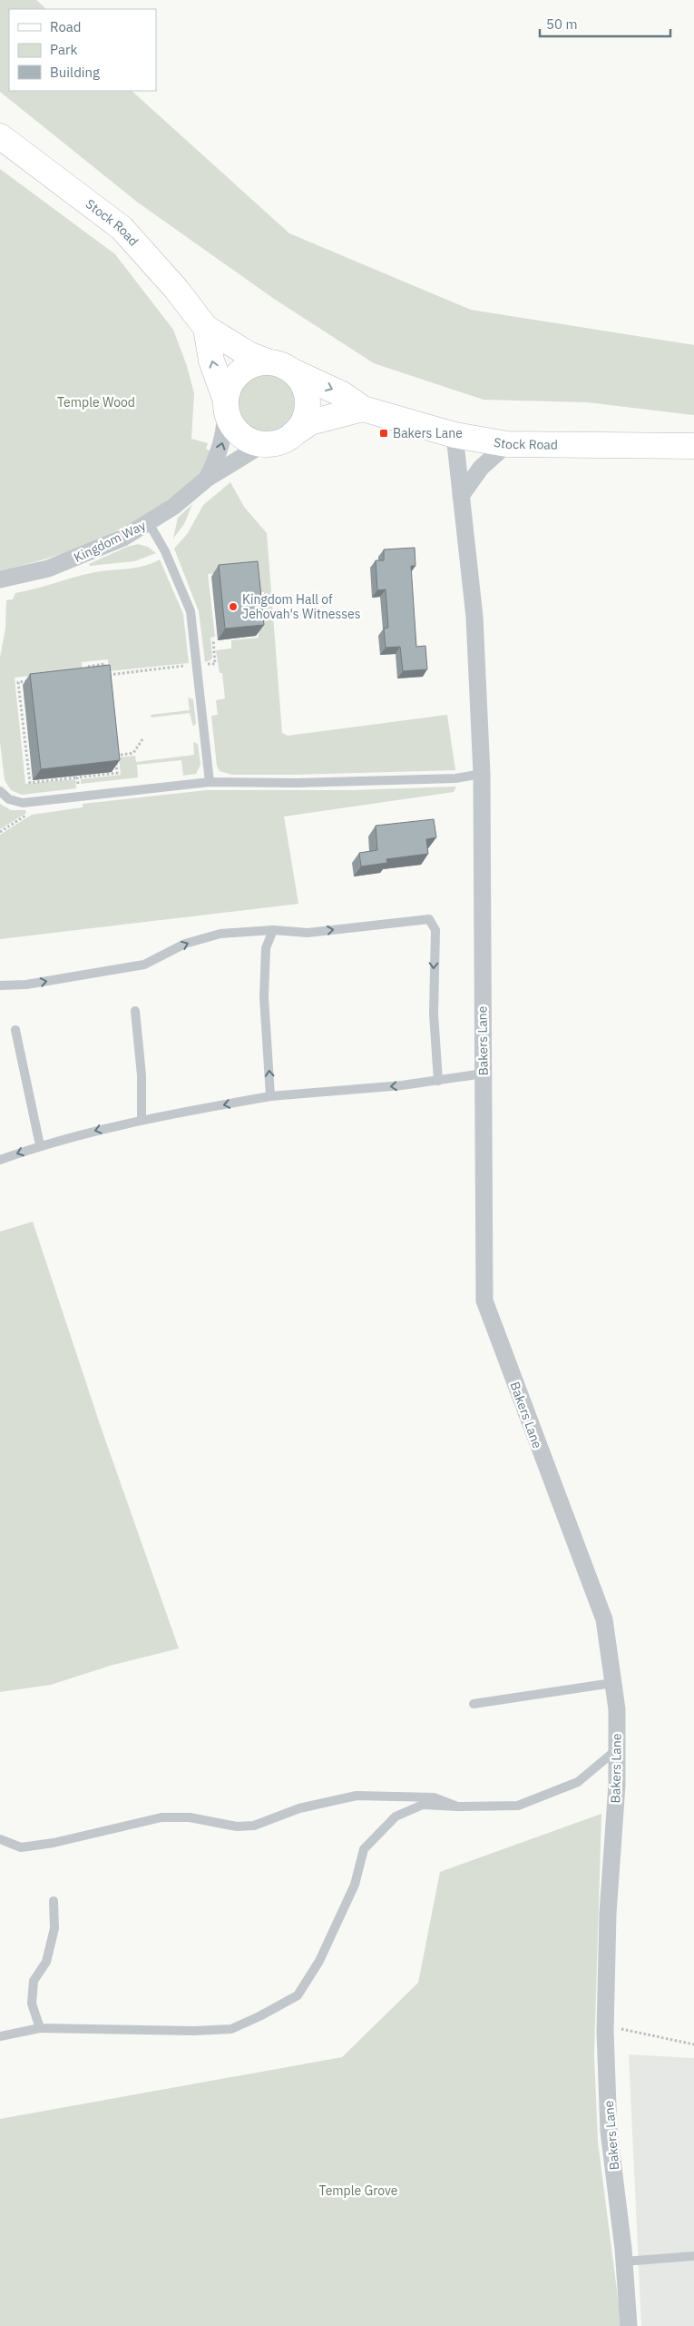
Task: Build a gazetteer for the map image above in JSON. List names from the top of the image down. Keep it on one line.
{"streets":{"main road":["Stock Road"],"street":["Kingdom Way","Bakers Lane"]},"crossings":[["Stock Road","Kingdom Way"],["Stock Road","Bakers Lane"]],"parks":["Temple Wood","Temple Grove"],"places":{"transit":["Bakers Lane"],"other":["Kingdom Hall of Jehovah's Witnesses"]},"legend":["Road","Park","Building"],"scale_bar":"50 m"}
